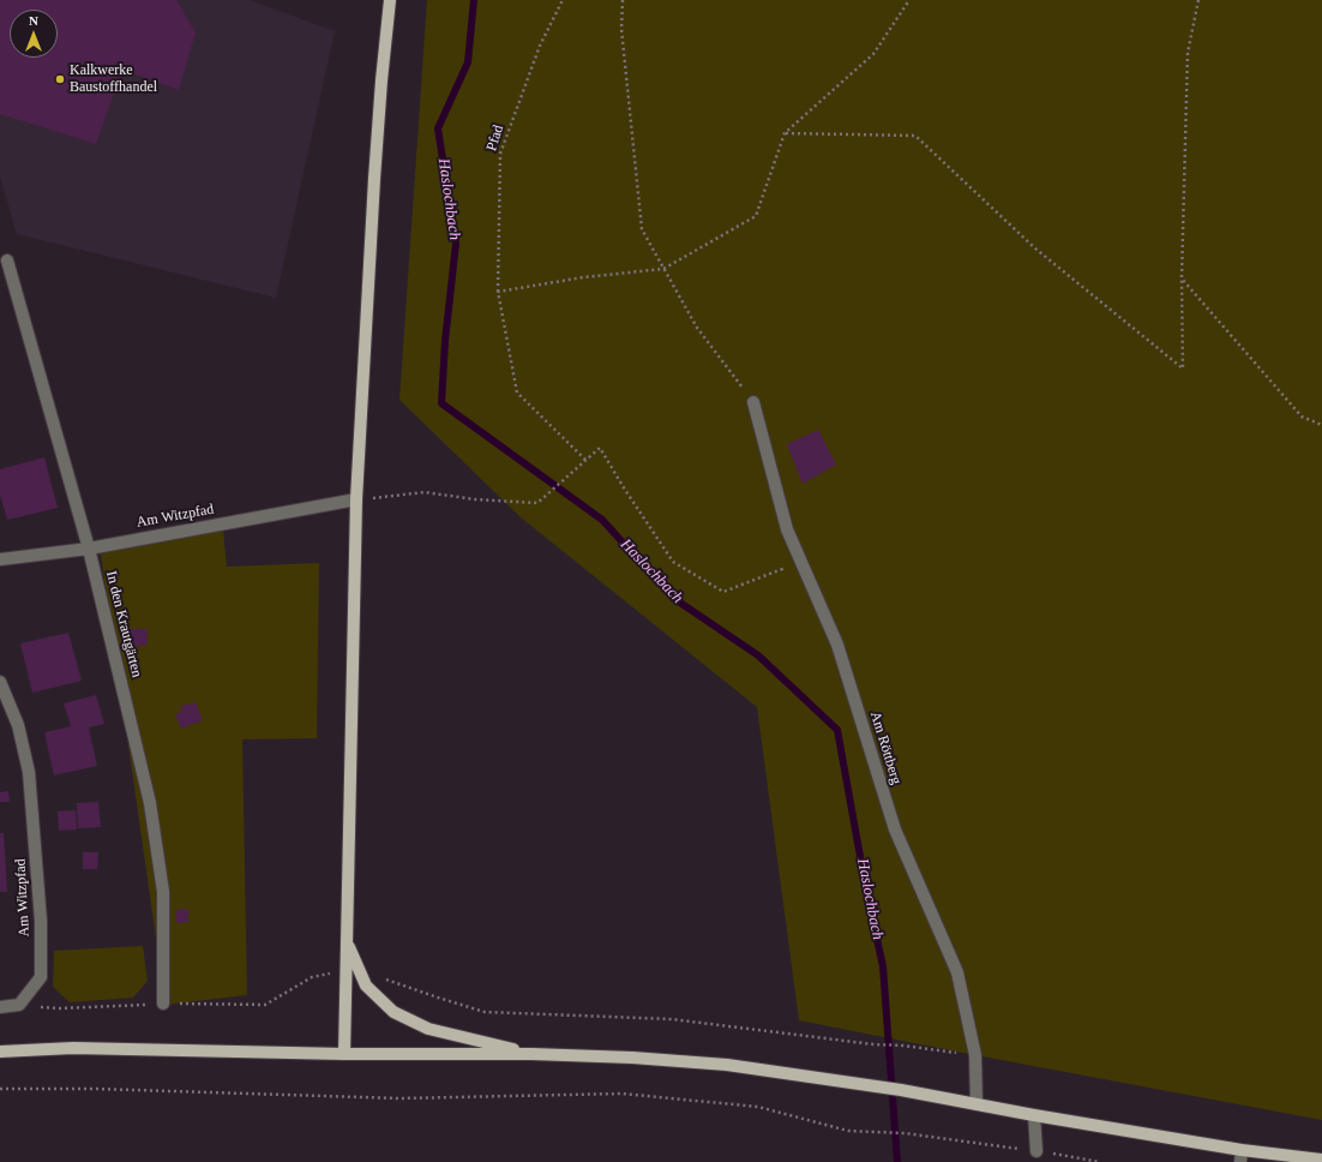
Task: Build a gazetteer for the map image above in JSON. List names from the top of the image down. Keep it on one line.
{"streets":{"street":["Am Witzpfad","In den Krautgärten","Am Röttberg"],"path":["Pfad"]},"crossings":[["Am Witzpfad","In den Krautgärten"]],"water":["Haslochbach"],"places":["Kalkwerke Baustoffhandel"],"north":"top"}
